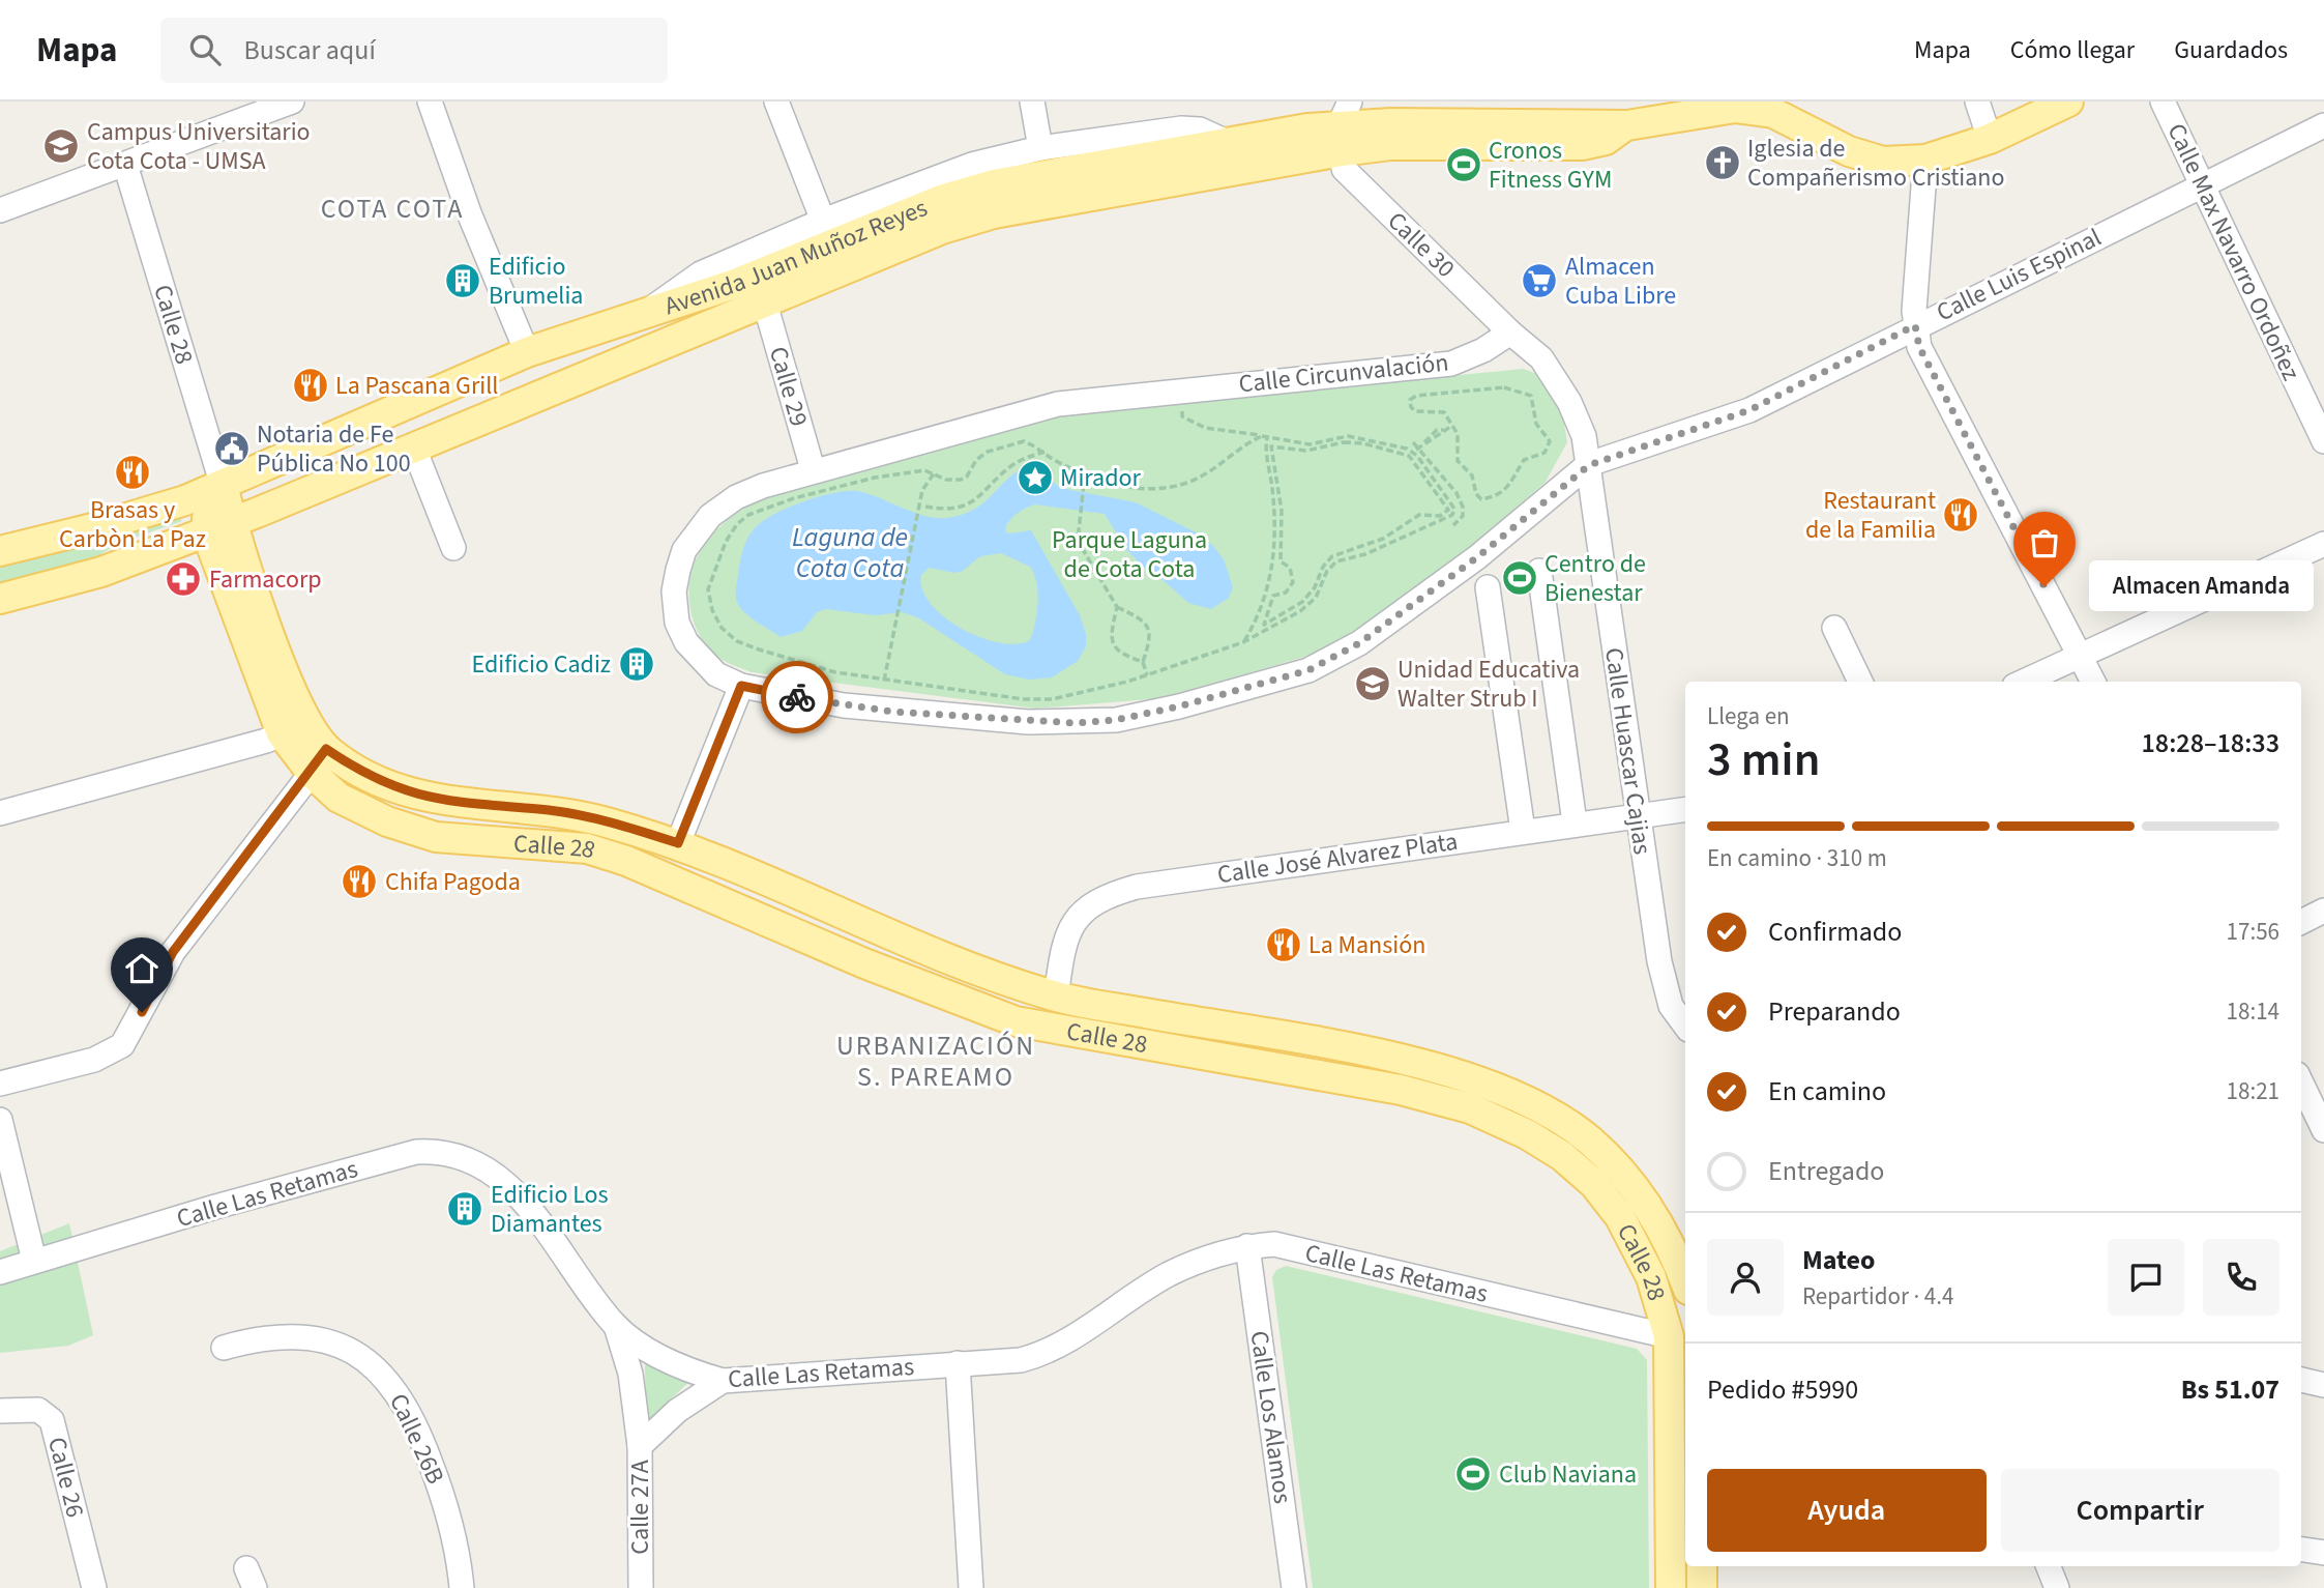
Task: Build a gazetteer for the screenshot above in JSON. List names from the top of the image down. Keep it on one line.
{"streets":{"main road":["Avenida Juan Muñoz Reyes","Calle 28"],"street":["Calle 30","Calle Max Navarro Ordoñez","Calle Luis Espinal","Calle Circunvalación","Calle 29","Calle Huascar Cajias","Calle José Alvarez Plata","Calle Las Retamas","Calle Los Alamos","Calle 26B","Calle 26","Calle 27A"]},"crossings":[["Calle 30","Avenida Juan Muñoz Reyes"],["Calle 30","Calle Circunvalación"],["Calle Max Navarro Ordoñez","Calle Luis Espinal"],["Avenida Juan Muñoz Reyes","Calle 28"],["Avenida Juan Muñoz Reyes","Calle 29"],["Calle Luis Espinal","Calle Circunvalación"],["Calle Luis Espinal","Calle Huascar Cajias"],["Calle 28","Calle José Alvarez Plata"],["Calle 28","Calle Las Retamas"],["Calle Circunvalación","Calle 29"],["Calle Circunvalación","Calle Huascar Cajias"],["Calle Huascar Cajias","Calle José Alvarez Plata"],["Calle Las Retamas","Calle Los Alamos"],["Calle Las Retamas","Calle 27A"]],"districts":["COTA COTA","URBANIZACIÓN S. PAREAMO"],"water":["Laguna de Cota Cota"],"parks":["Parque Laguna de Cota Cota"],"places":{"school or university":["Campus Universitario Cota Cota - UMSA","Unidad Educativa Walter Strub I"],"church":["Iglesia de Compañerismo Cristiano"],"sports":["Cronos Fitness GYM","Centro de Bienestar","Club Naviana"],"building":["Edificio Brumelia","Edificio Cadiz","Edificio Los Diamantes"],"supermarket":["Almacen Cuba Libre"],"restaurant":["La Pascana Grill","Brasas y Carbòn La Paz","Restaurant de la Familia","Chifa Pagoda","La Mansión"],"public building":["Notaria de Fe Pública No 100"],"place":["Mirador"],"pharmacy":["Farmacorp"],"other":["Almacen Amanda"]},"page":{"header":"Mapa","search":"Buscar aquí","nav":["Mapa","Cómo llegar","Guardados"],"bubble":"Almacen Amanda","heading":["3 min","Llega en","18:28–18:33"],"panel":["Mateo","Repartidor · 4.4","Pedido #5990","Bs 51.07"],"bar":"En camino · 310 m","list":[["Confirmado","17:56"],["Preparando","18:14"],["En camino","18:21"],"Entregado"],"buttons":["Ayuda","Compartir"]}}
